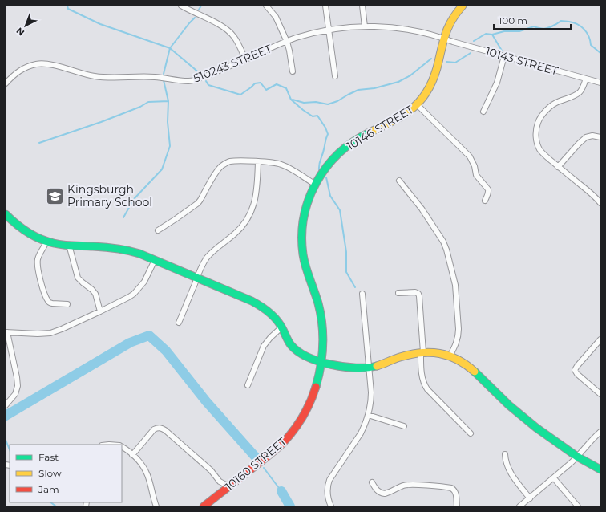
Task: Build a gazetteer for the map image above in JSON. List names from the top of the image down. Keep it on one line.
{"streets":{"street":["10143 STREET","510243 STREET","10146 STREET","10160 STREET"]},"crossings":[["10143 STREET","510243 STREET"],["10143 STREET","10146 STREET"],["510243 STREET","10146 STREET"],["10146 STREET","10160 STREET"]],"places":{"school or university":["Kingsburgh Primary School"]},"legend":["Fast","Slow","Jam"],"scale_bar":"100 m","north":"bottom left"}
